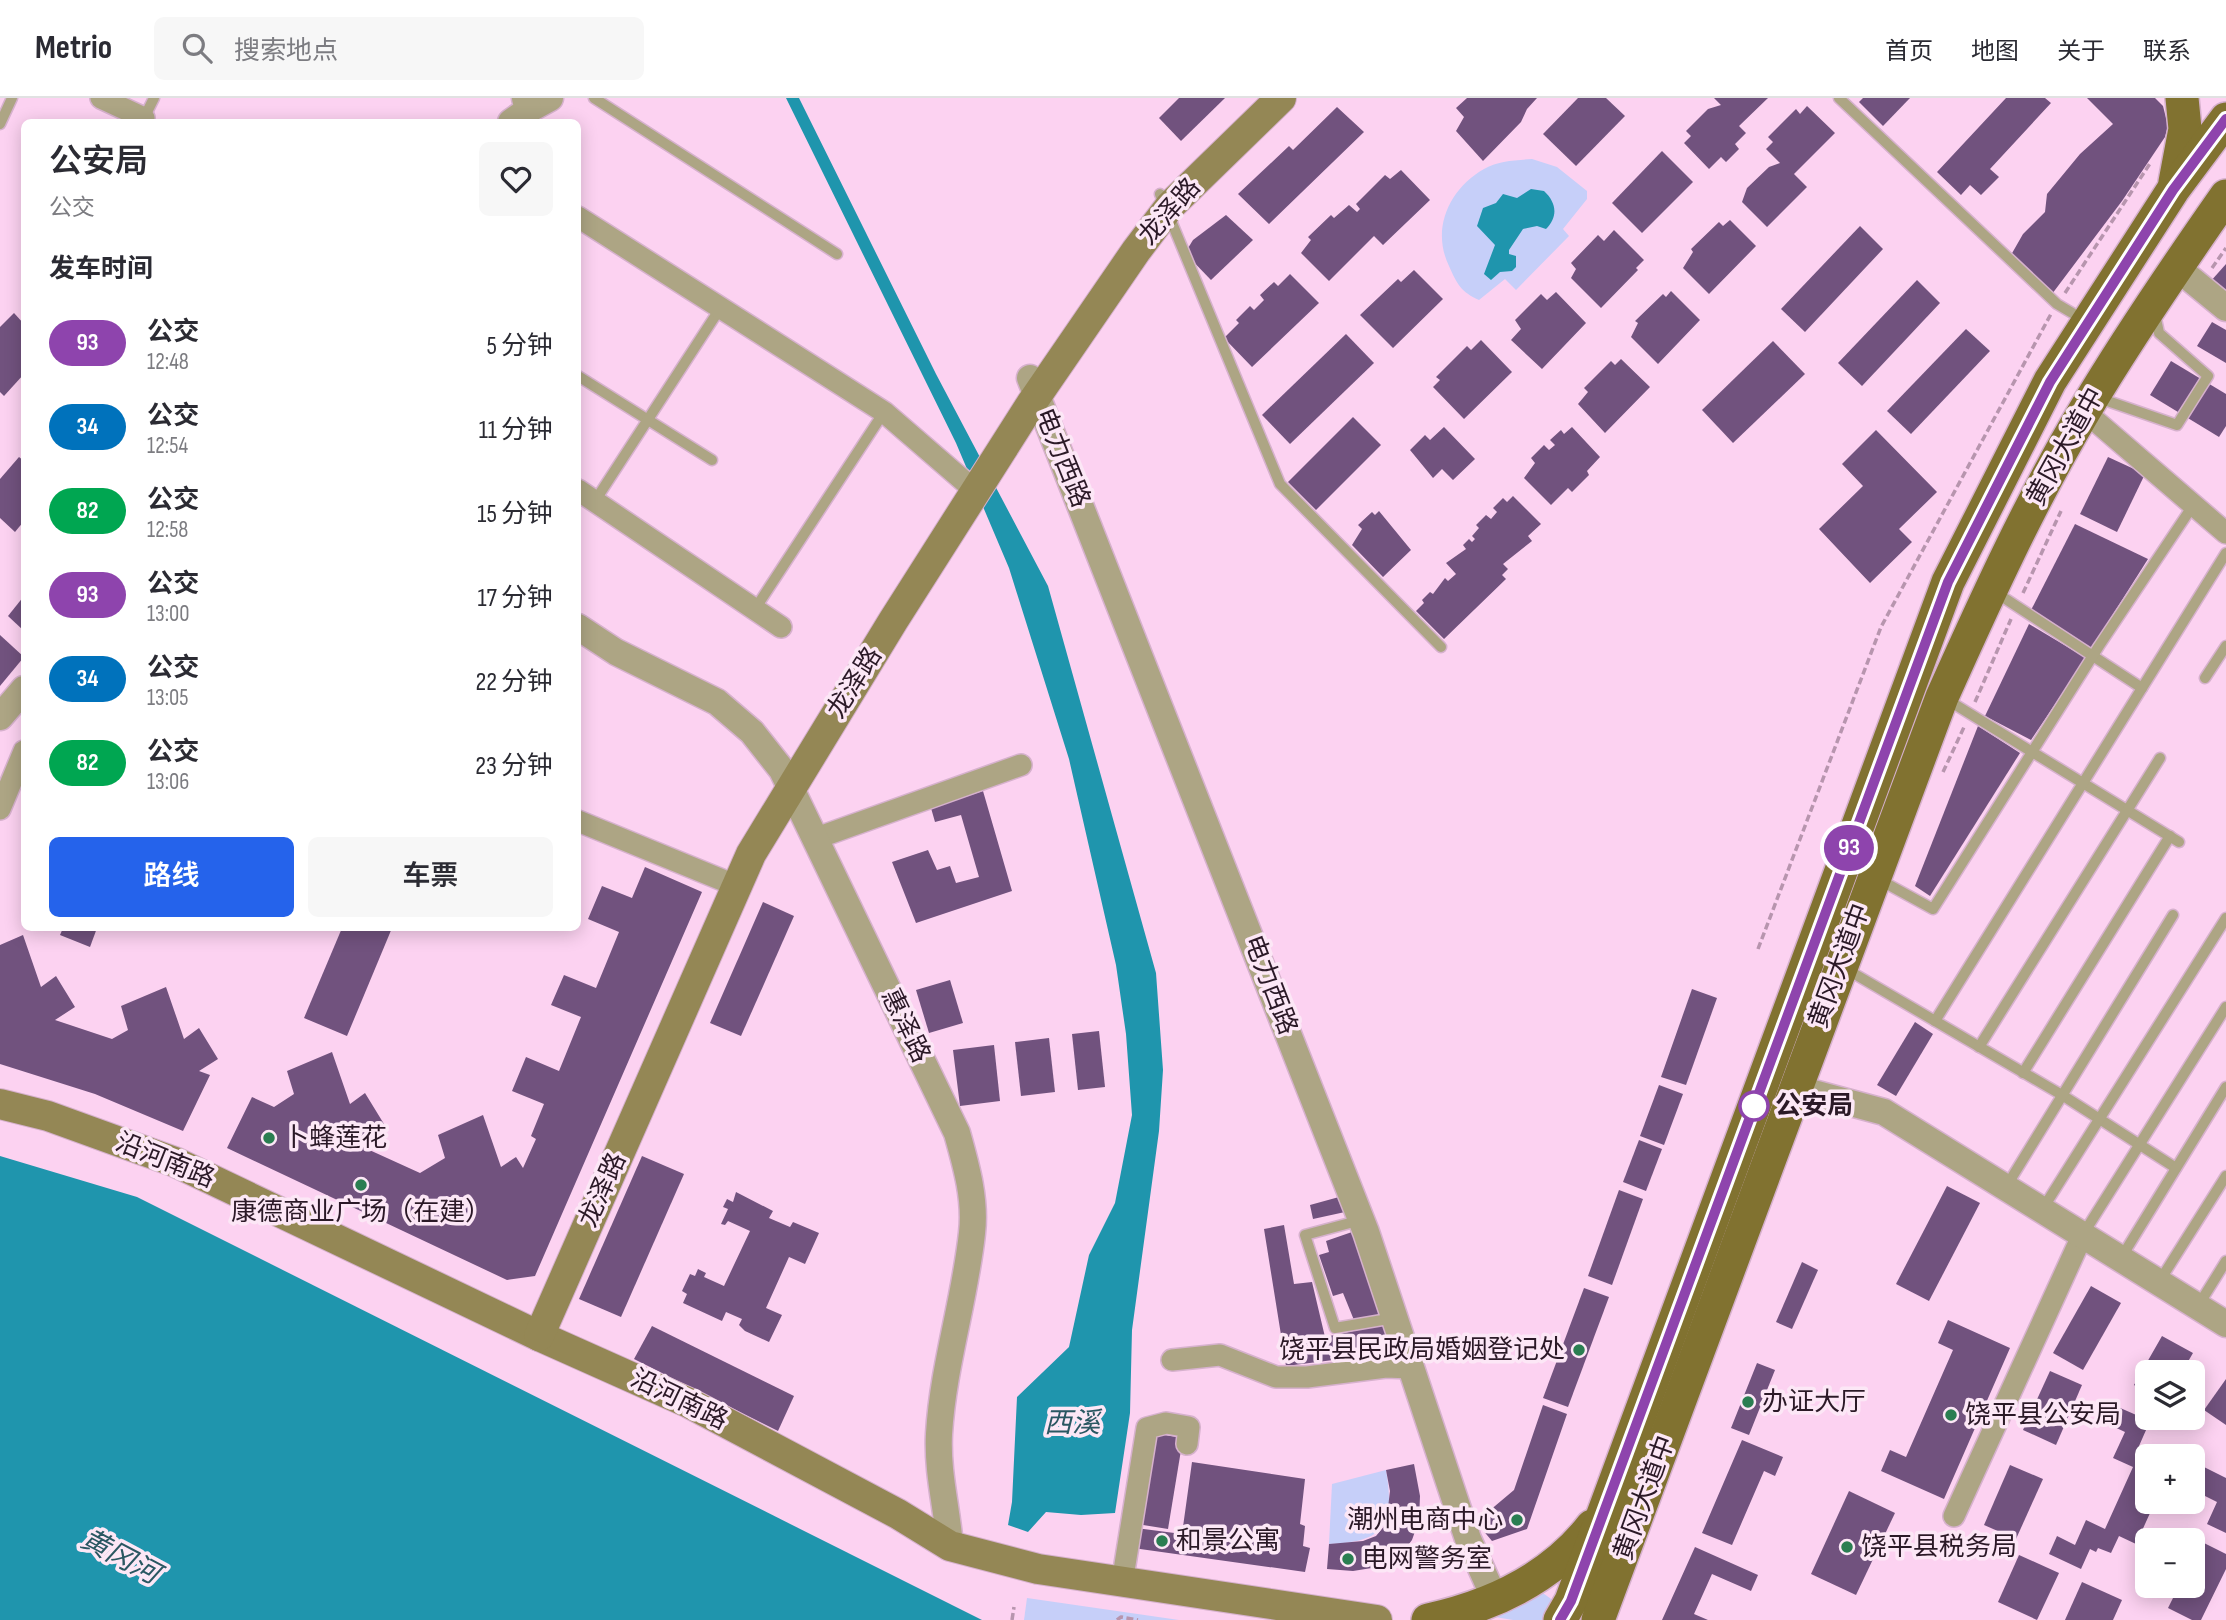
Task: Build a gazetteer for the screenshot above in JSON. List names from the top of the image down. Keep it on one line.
{"streets":{"main road":["龙泽路","黄冈大道中","沿河南路"],"street":["电力西路","惠泽路"]},"crossings":[["龙泽路","电力西路"],["龙泽路","惠泽路"],["龙泽路","沿河南路"],["惠泽路","沿河南路"]],"water":["西溪","黄冈河"],"places":["公安局","卜蜂莲花","康德商业广场（在建）","饶平县民政局婚姻登记处","办证大厅","饶平县公安局","潮州电商中心","和景公寓","饶平县税务局","电网警务室"],"lines":["bus line 93"],"page":{"header":"Metrio","search":"搜索地点","nav":["首页","地图","关于","联系"],"on_map":"93","heading":[["公安局","公交"],"发车时间"],"list":[{"mark":"93","name":"公交","note":"12:48","value":"5 分钟"},{"mark":"34","name":"公交","note":"12:54","value":"11 分钟"},{"mark":"82","name":"公交","note":"12:58","value":"15 分钟"},{"mark":"93","name":"公交","note":"13:00","value":"17 分钟"},{"mark":"34","name":"公交","note":"13:05","value":"22 分钟"},{"mark":"82","name":"公交","note":"13:06","value":"23 分钟"}],"buttons":["路线","车票"],"map_buttons":["+","−"]}}
